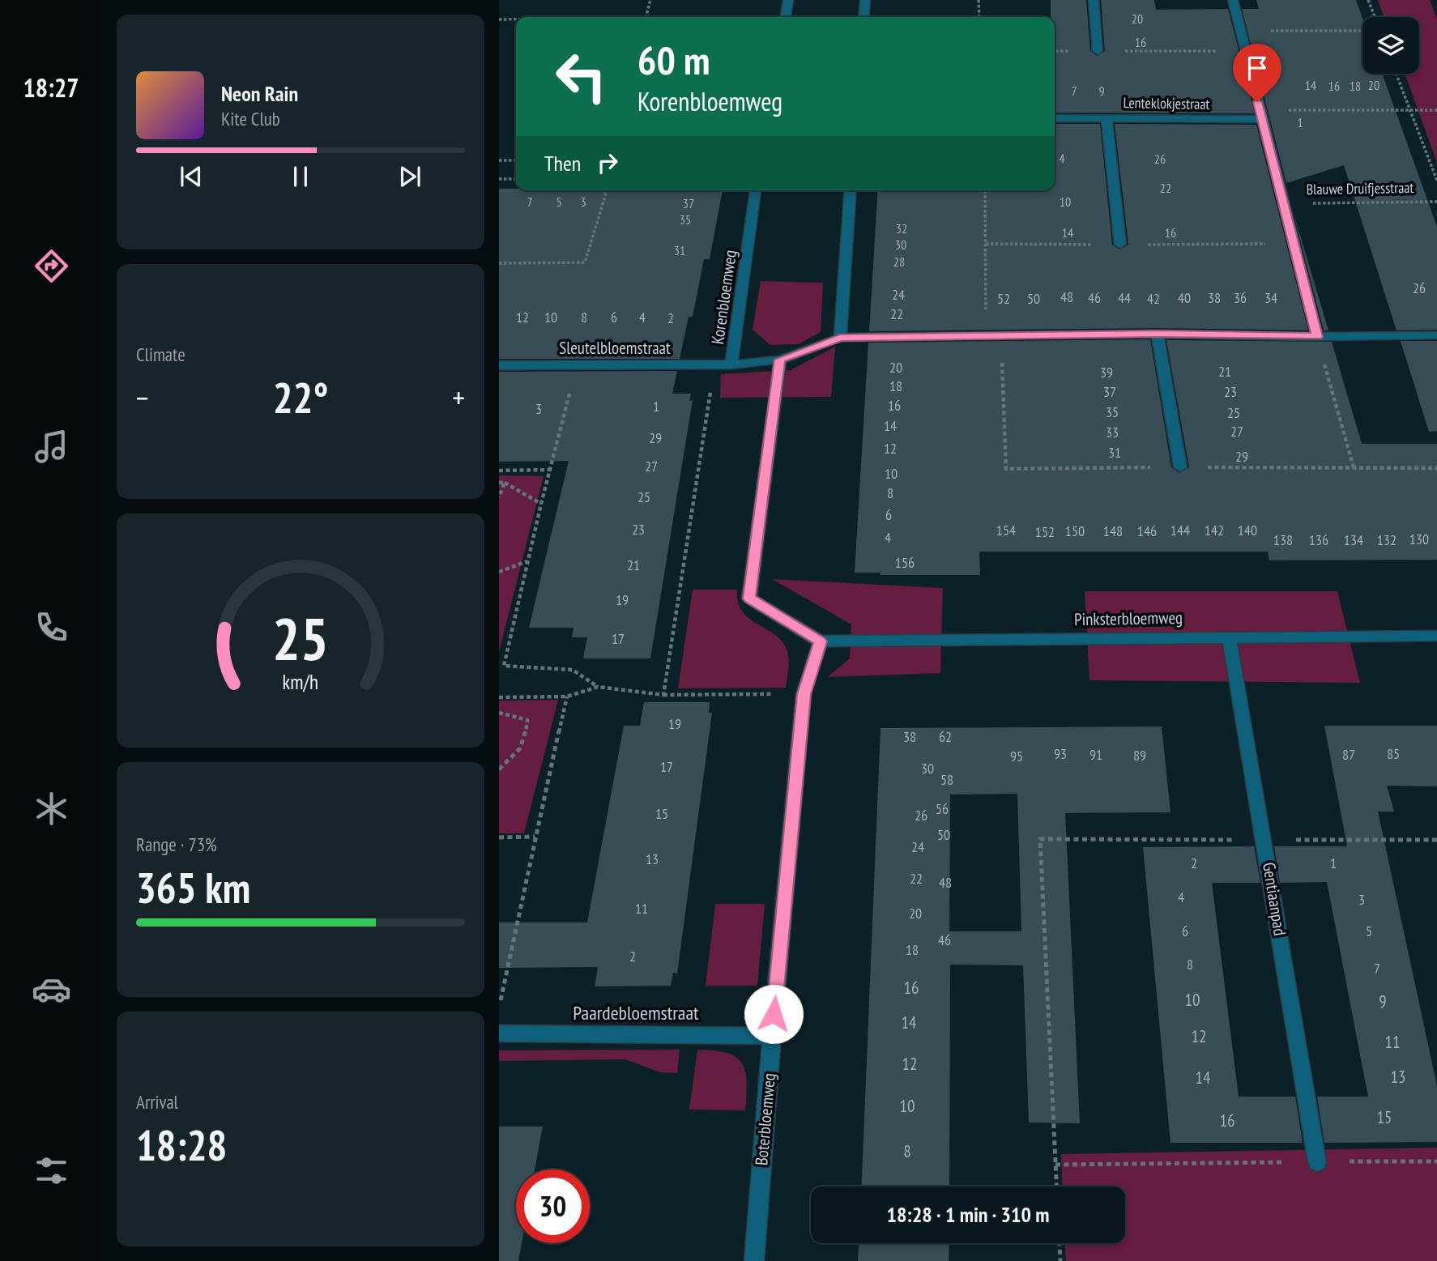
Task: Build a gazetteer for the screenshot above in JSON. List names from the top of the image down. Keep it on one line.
{"streets":{"street":["Lenteklokjestraat","Blauwe Druifjesstraat","Korenbloemweg","Sleutelbloemstraat","Pinksterbloemweg","Gentiaanpad","Paardebloemstraat","Boterbloemweg"]},"crossings":[["Lenteklokjestraat","Blauwe Druifjesstraat"],["Blauwe Druifjesstraat","Korenbloemweg"],["Korenbloemweg","Sleutelbloemstraat"],["Pinksterbloemweg","Gentiaanpad"],["Pinksterbloemweg","Boterbloemweg"],["Paardebloemstraat","Boterbloemweg"]],"house_numbers":["20","16","14","20","16","18","7","9","1","4","26","22","7","5","3","10","37","35","32","14","16","30","31","28","26","24","48","46","44","40","38","36","34","52","50","42","22","12","10","8","6","4","2","20","21","39","18","37","23","16","1","3","35","25","14","27","33","29","12","31","29","27","10","8","25","6","23","154","144","142","140","150","148","146","152","4","130","138","136","134","132","156","21","19","17","19","38","62","93","85","91","87","89","95","17","30","58","56","15","26","50","24","13","2","1","22","48","4","3","11","20","6","5","46","18","2","8","7","16","10","9","14","12","11","12","13","14","10","15","16","8"],"page":{"tabs":"18:27","turn":["60 m","Korenbloemweg"],"song":["Neon Rain","Kite Club"],"then":"Then","tile":["Climate",["Range · 73%","365 km"],["Arrival","18:28"]],"heat":["−","22°","+"],"limit":"30","trip":"18:28 · 1 min · 310 m","gauge":["25","km/h"]}}
